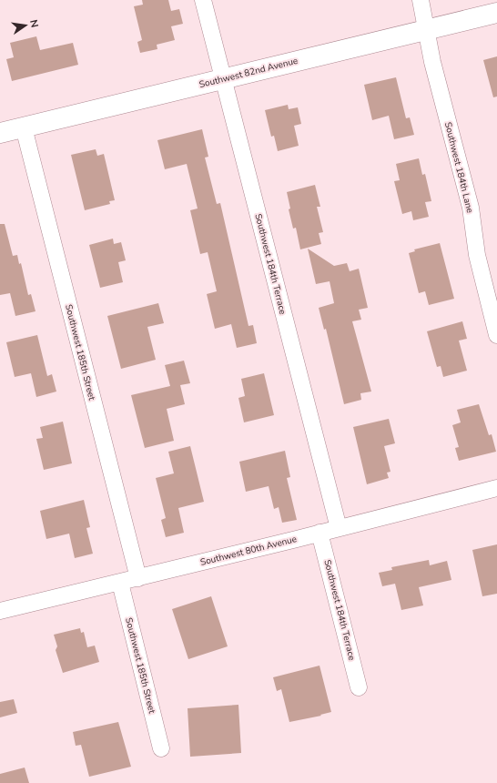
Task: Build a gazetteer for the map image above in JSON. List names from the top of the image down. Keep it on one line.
{"streets":{"street":["Southwest 82nd Avenue","Southwest 184th Lane","Southwest 184th Terrace","Southwest 185th Street","Southwest 80th Avenue"]},"crossings":[["Southwest 82nd Avenue","Southwest 184th Lane"],["Southwest 82nd Avenue","Southwest 184th Terrace"],["Southwest 82nd Avenue","Southwest 185th Street"],["Southwest 184th Terrace","Southwest 80th Avenue"],["Southwest 185th Street","Southwest 80th Avenue"]],"north":"right"}
